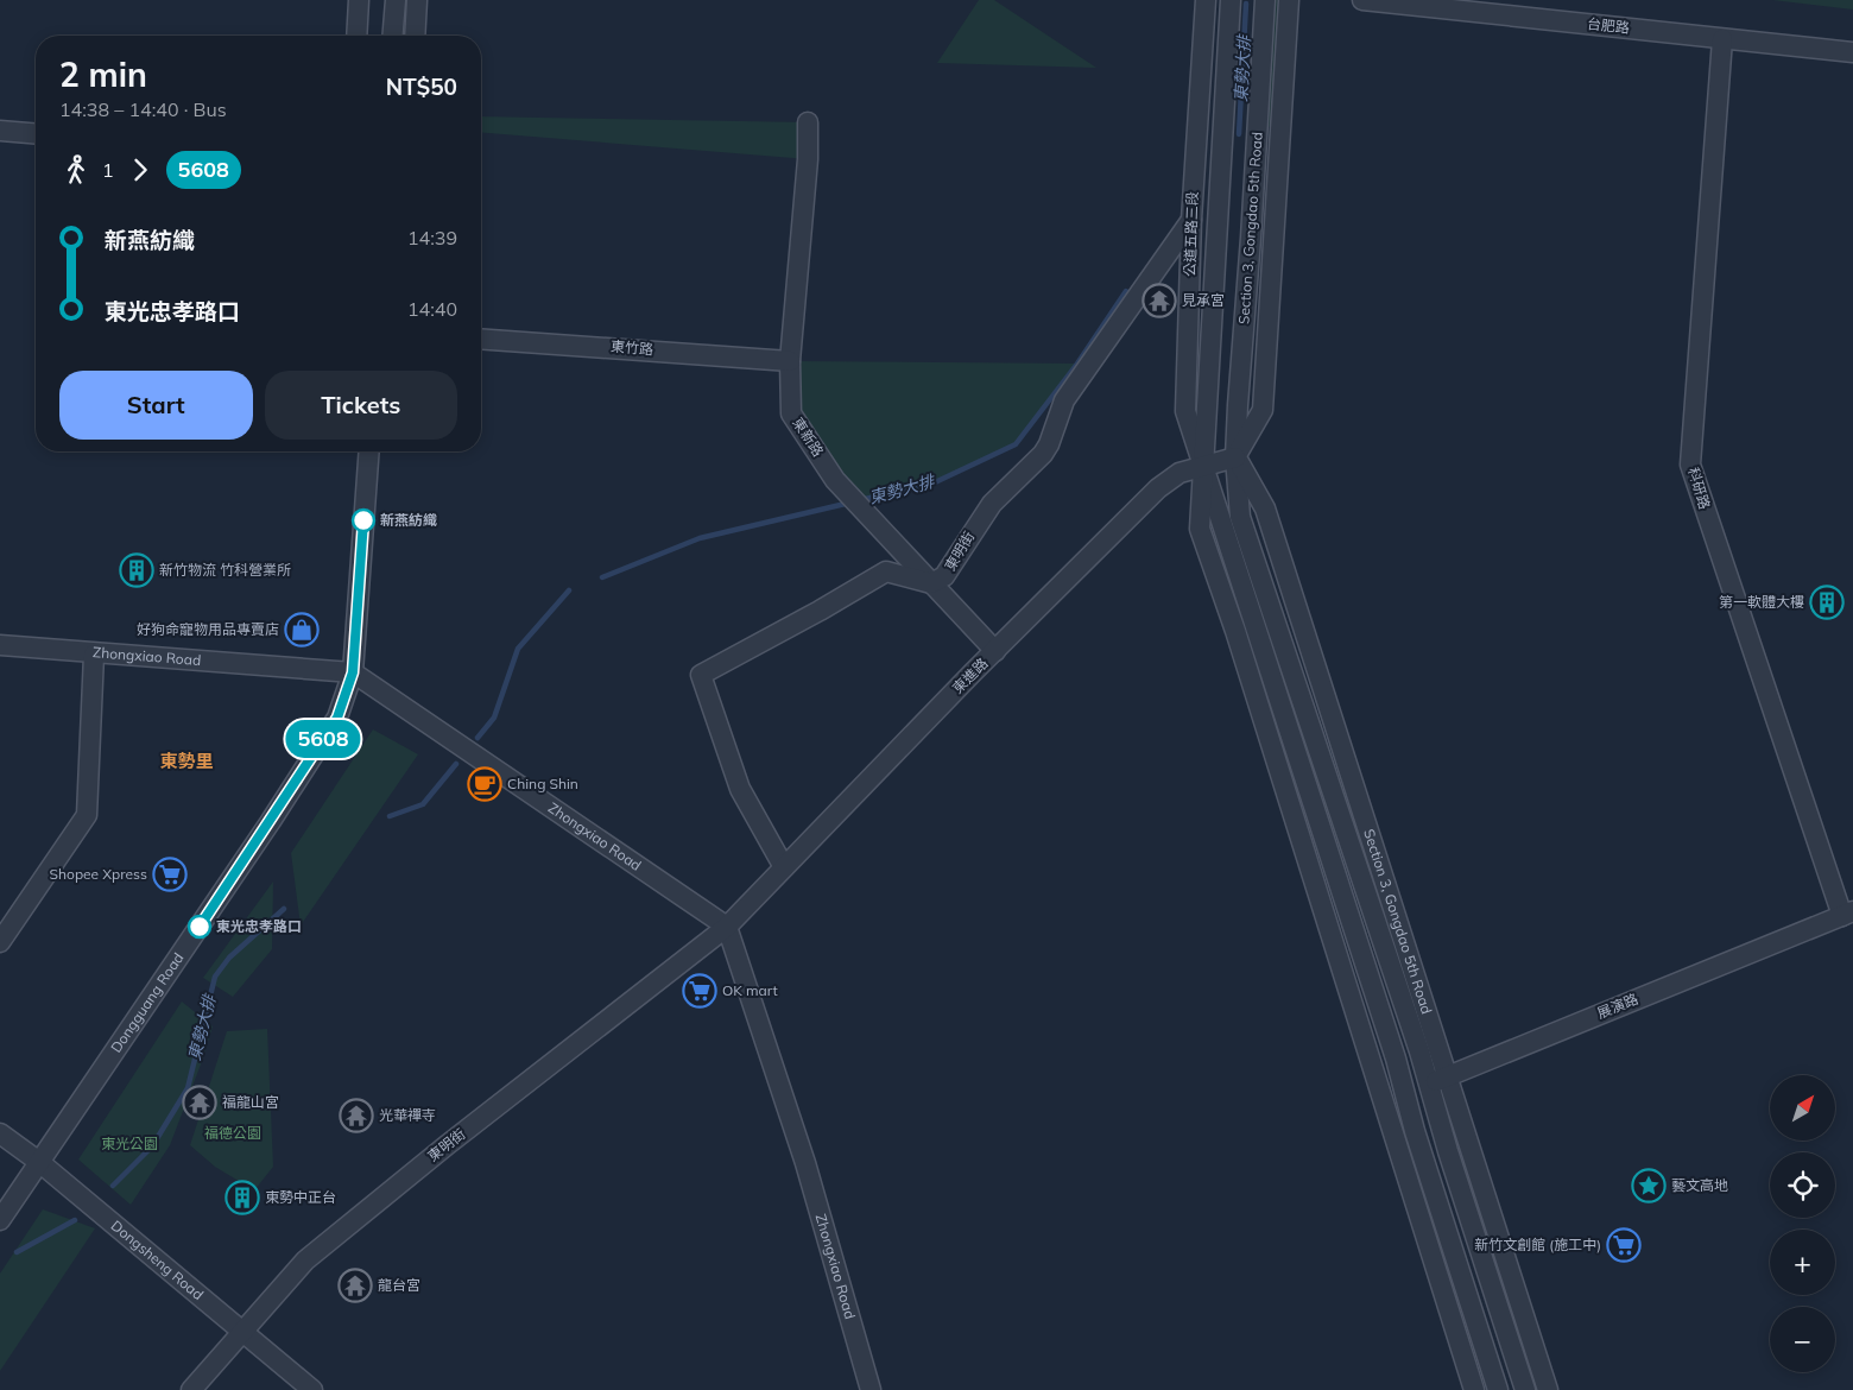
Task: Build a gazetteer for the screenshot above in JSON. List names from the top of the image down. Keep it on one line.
{"streets":{"street":["台肥路","Section 3, Gongdao 5th Road","公道五路三段","東竹路","東新路","科研路","東明街","Zhongxiao Road","東進路","Dongguang Road","展演路","Dongsheng Road"]},"crossings":[["台肥路","科研路"],["Section 3, Gongdao 5th Road","東進路"],["Section 3, Gongdao 5th Road","展演路"],["公道五路三段","東明街"],["公道五路三段","東進路"],["東竹路","東新路"],["東新路","東明街"],["東新路","東進路"],["科研路","展演路"],["東明街","Zhongxiao Road"],["東明街","東進路"],["東明街","Dongsheng Road"],["Zhongxiao Road","東進路"],["Zhongxiao Road","Dongguang Road"],["Dongguang Road","Dongsheng Road"]],"districts":["東勢里"],"water":["東勢大排"],"parks":["福德公園","東光公園"],"places":{"temple":["見承宮","福龍山宮","光華禪寺","龍台宮"],"other":["新燕紡織","東光忠孝路口"],"building":["新竹物流 竹科營業所","第一軟體大樓","東勢中正台"],"shop":["好狗命寵物用品專賣店"],"cafe":["Ching Shin"],"supermarket":["Shopee Xpress","OK mart","新竹文創館 (施工中)"],"place":["藝文高地"]},"lines":["bus line 5608"],"north":"top right","page":{"on_map":"5608","heading":["2 min","14:38 – 14:40 · Bus","NT$50"],"legs":["1","5608"],"list":[{"name":"新燕紡織","value":"14:39"},{"name":"東光忠孝路口","value":"14:40"}],"buttons":["Start","Tickets"],"map_buttons":["+","−"]}}
